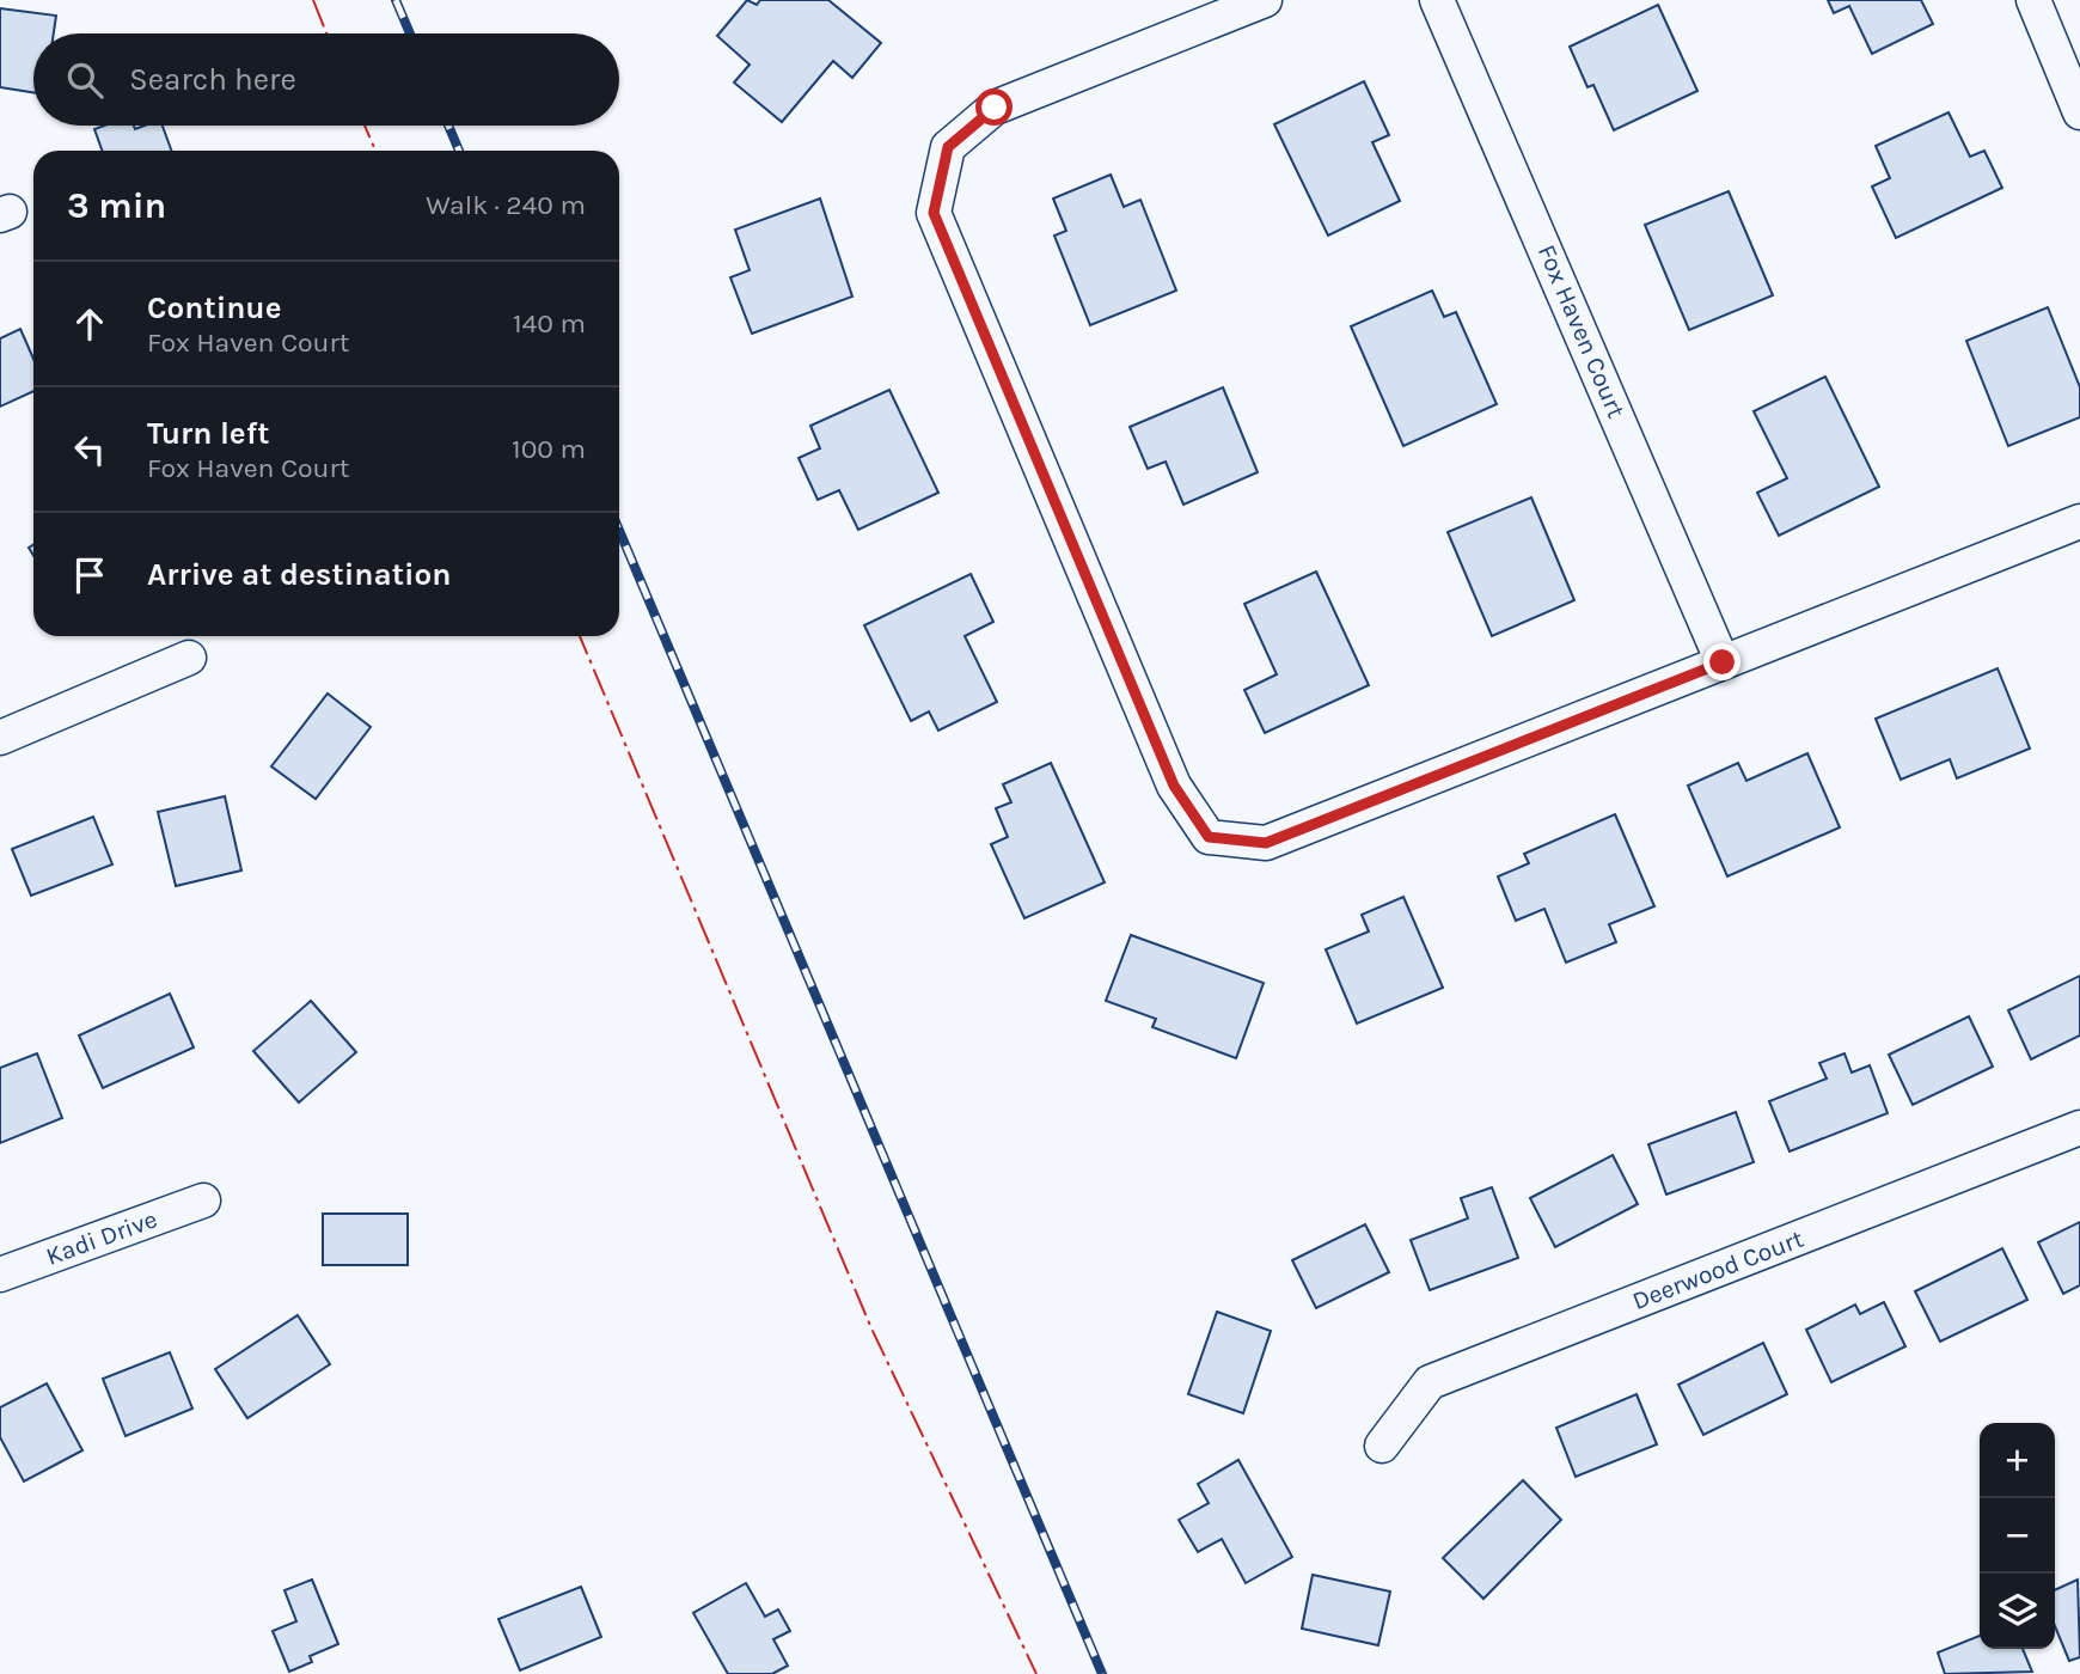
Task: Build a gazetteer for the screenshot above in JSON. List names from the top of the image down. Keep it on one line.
{"streets":{"street":["Fox Haven Court","Kadi Drive","Deerwood Court"]},"page":{"search":"Search here","heading":["3 min","Walk · 240 m"],"list":[["Continue","Fox Haven Court","140 m"],["Turn left","Fox Haven Court","100 m"],"Arrive at destination"],"map_buttons":["+","−"]}}
